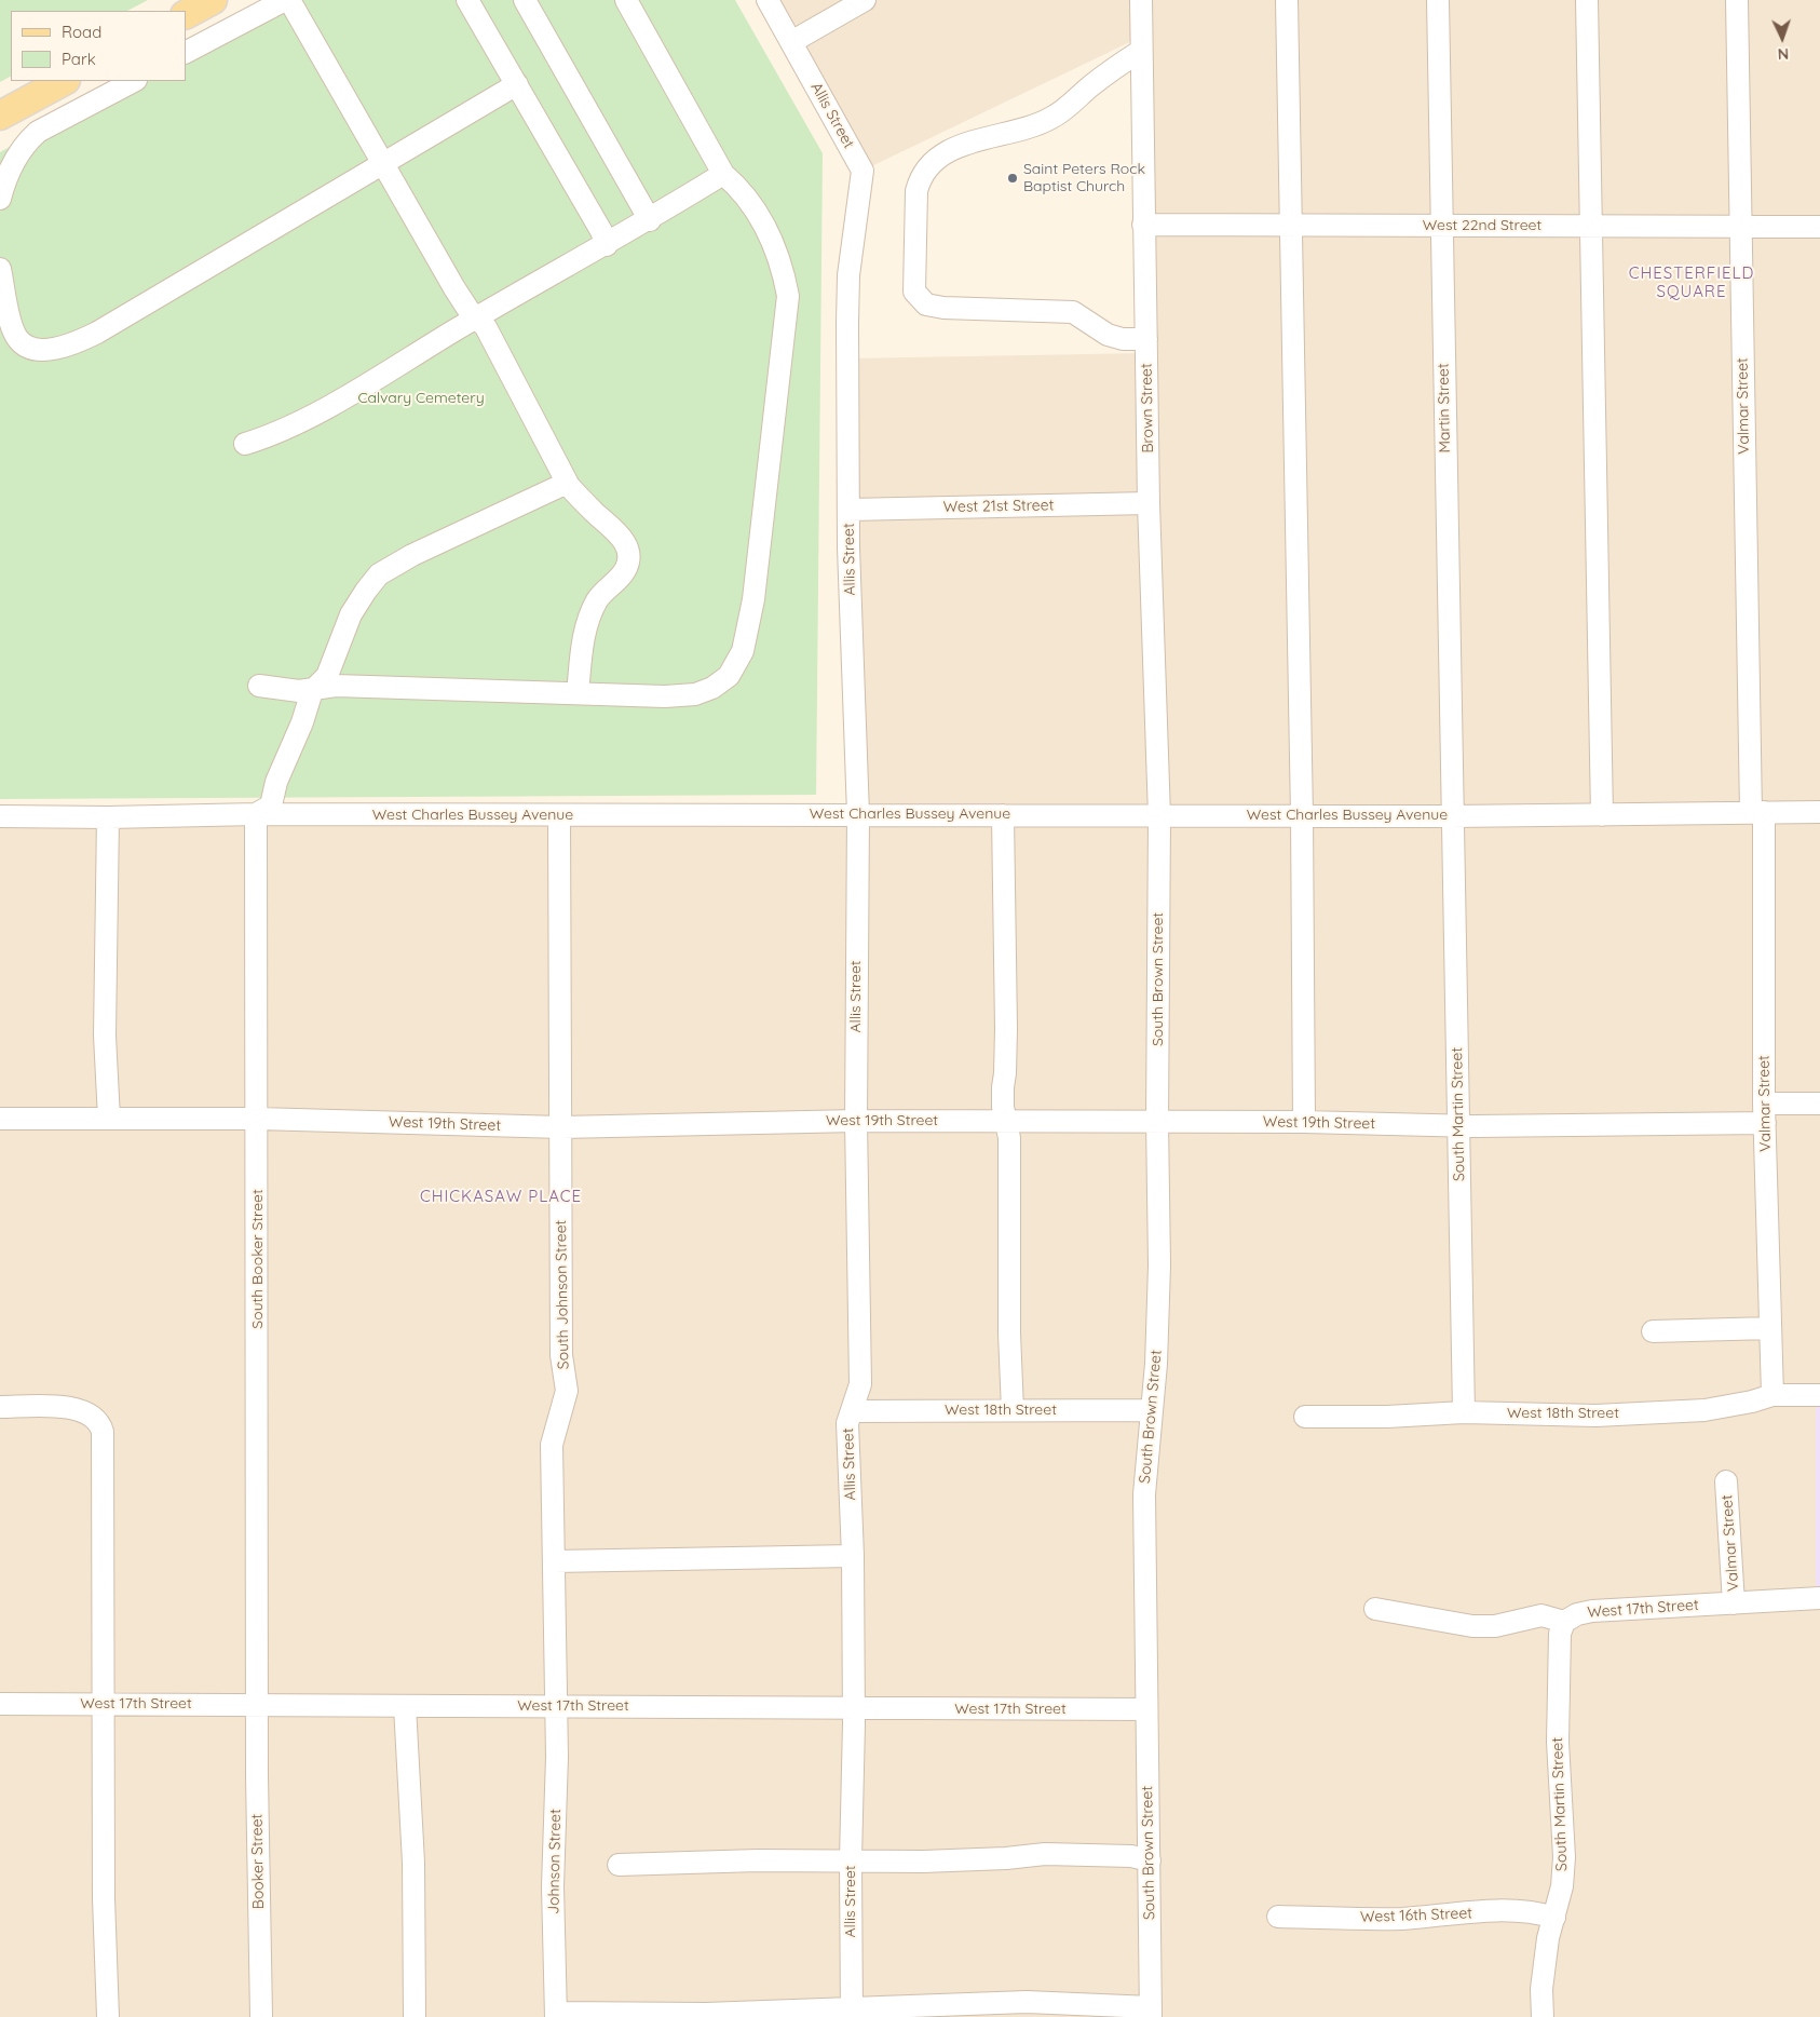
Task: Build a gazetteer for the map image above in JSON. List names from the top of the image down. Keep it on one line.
{"streets":{"street":["Allis Street","West 22nd Street","Valmar Street","Brown Street","Martin Street","West 21st Street","West Charles Bussey Avenue","South Brown Street","South Martin Street","West 19th Street","South Booker Street","South Johnson Street","West 18th Street","West 17th Street","Booker Street","Johnson Street","West 16th Street"]},"crossings":[["Allis Street","West 21st Street"],["Allis Street","West Charles Bussey Avenue"],["Allis Street","West 19th Street"],["Allis Street","West 18th Street"],["Allis Street","West 17th Street"],["West 22nd Street","Valmar Street"],["West 22nd Street","Brown Street"],["West 22nd Street","Martin Street"],["Valmar Street","West Charles Bussey Avenue"],["Valmar Street","West 19th Street"],["Valmar Street","West 18th Street"],["Valmar Street","West 17th Street"],["Brown Street","West 21st Street"],["Brown Street","West Charles Bussey Avenue"],["Brown Street","South Brown Street"],["Martin Street","West Charles Bussey Avenue"],["Martin Street","South Martin Street"],["West Charles Bussey Avenue","South Brown Street"],["West Charles Bussey Avenue","South Martin Street"],["West Charles Bussey Avenue","South Booker Street"],["West Charles Bussey Avenue","South Johnson Street"],["South Brown Street","West 19th Street"],["South Brown Street","West 18th Street"],["South Brown Street","West 17th Street"],["South Martin Street","West 19th Street"],["South Martin Street","West 18th Street"],["South Martin Street","West 17th Street"],["South Martin Street","West 16th Street"],["West 19th Street","South Booker Street"],["West 19th Street","South Johnson Street"],["South Booker Street","West 17th Street"],["South Booker Street","Booker Street"],["South Johnson Street","West 17th Street"],["South Johnson Street","Johnson Street"],["West 17th Street","Booker Street"],["West 17th Street","Johnson Street"]],"districts":["CHESTERFIELD SQUARE","CHICKASAW PLACE"],"parks":["Calvary Cemetery"],"places":["Saint Peters Rock Baptist Church"],"legend":["Road","Park"],"north":"bottom"}
